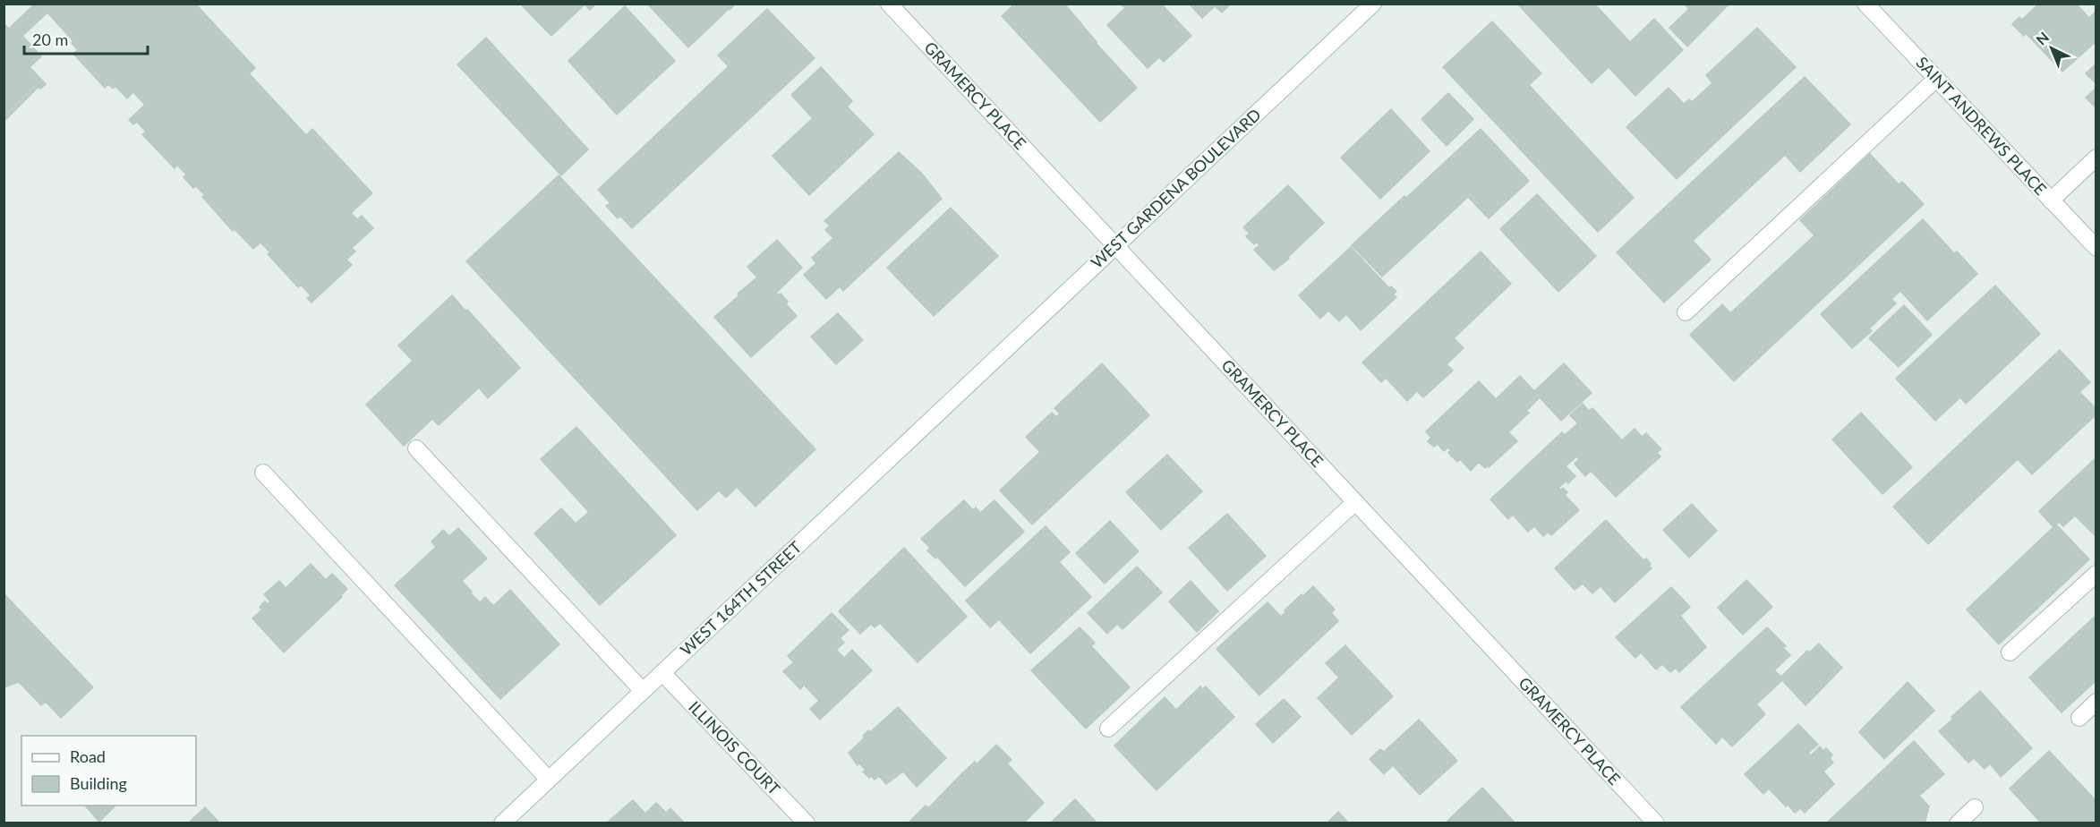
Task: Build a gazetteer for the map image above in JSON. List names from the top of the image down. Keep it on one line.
{"streets":{"street":["GRAMERCY PLACE","SAINT ANDREWS PLACE","WEST GARDENA BOULEVARD","WEST 164TH STREET","ILLINOIS COURT"]},"crossings":[["GRAMERCY PLACE","WEST GARDENA BOULEVARD"],["WEST GARDENA BOULEVARD","WEST 164TH STREET"],["WEST 164TH STREET","ILLINOIS COURT"]],"legend":["Road","Building"],"scale_bar":"20 m","north":"top left"}
